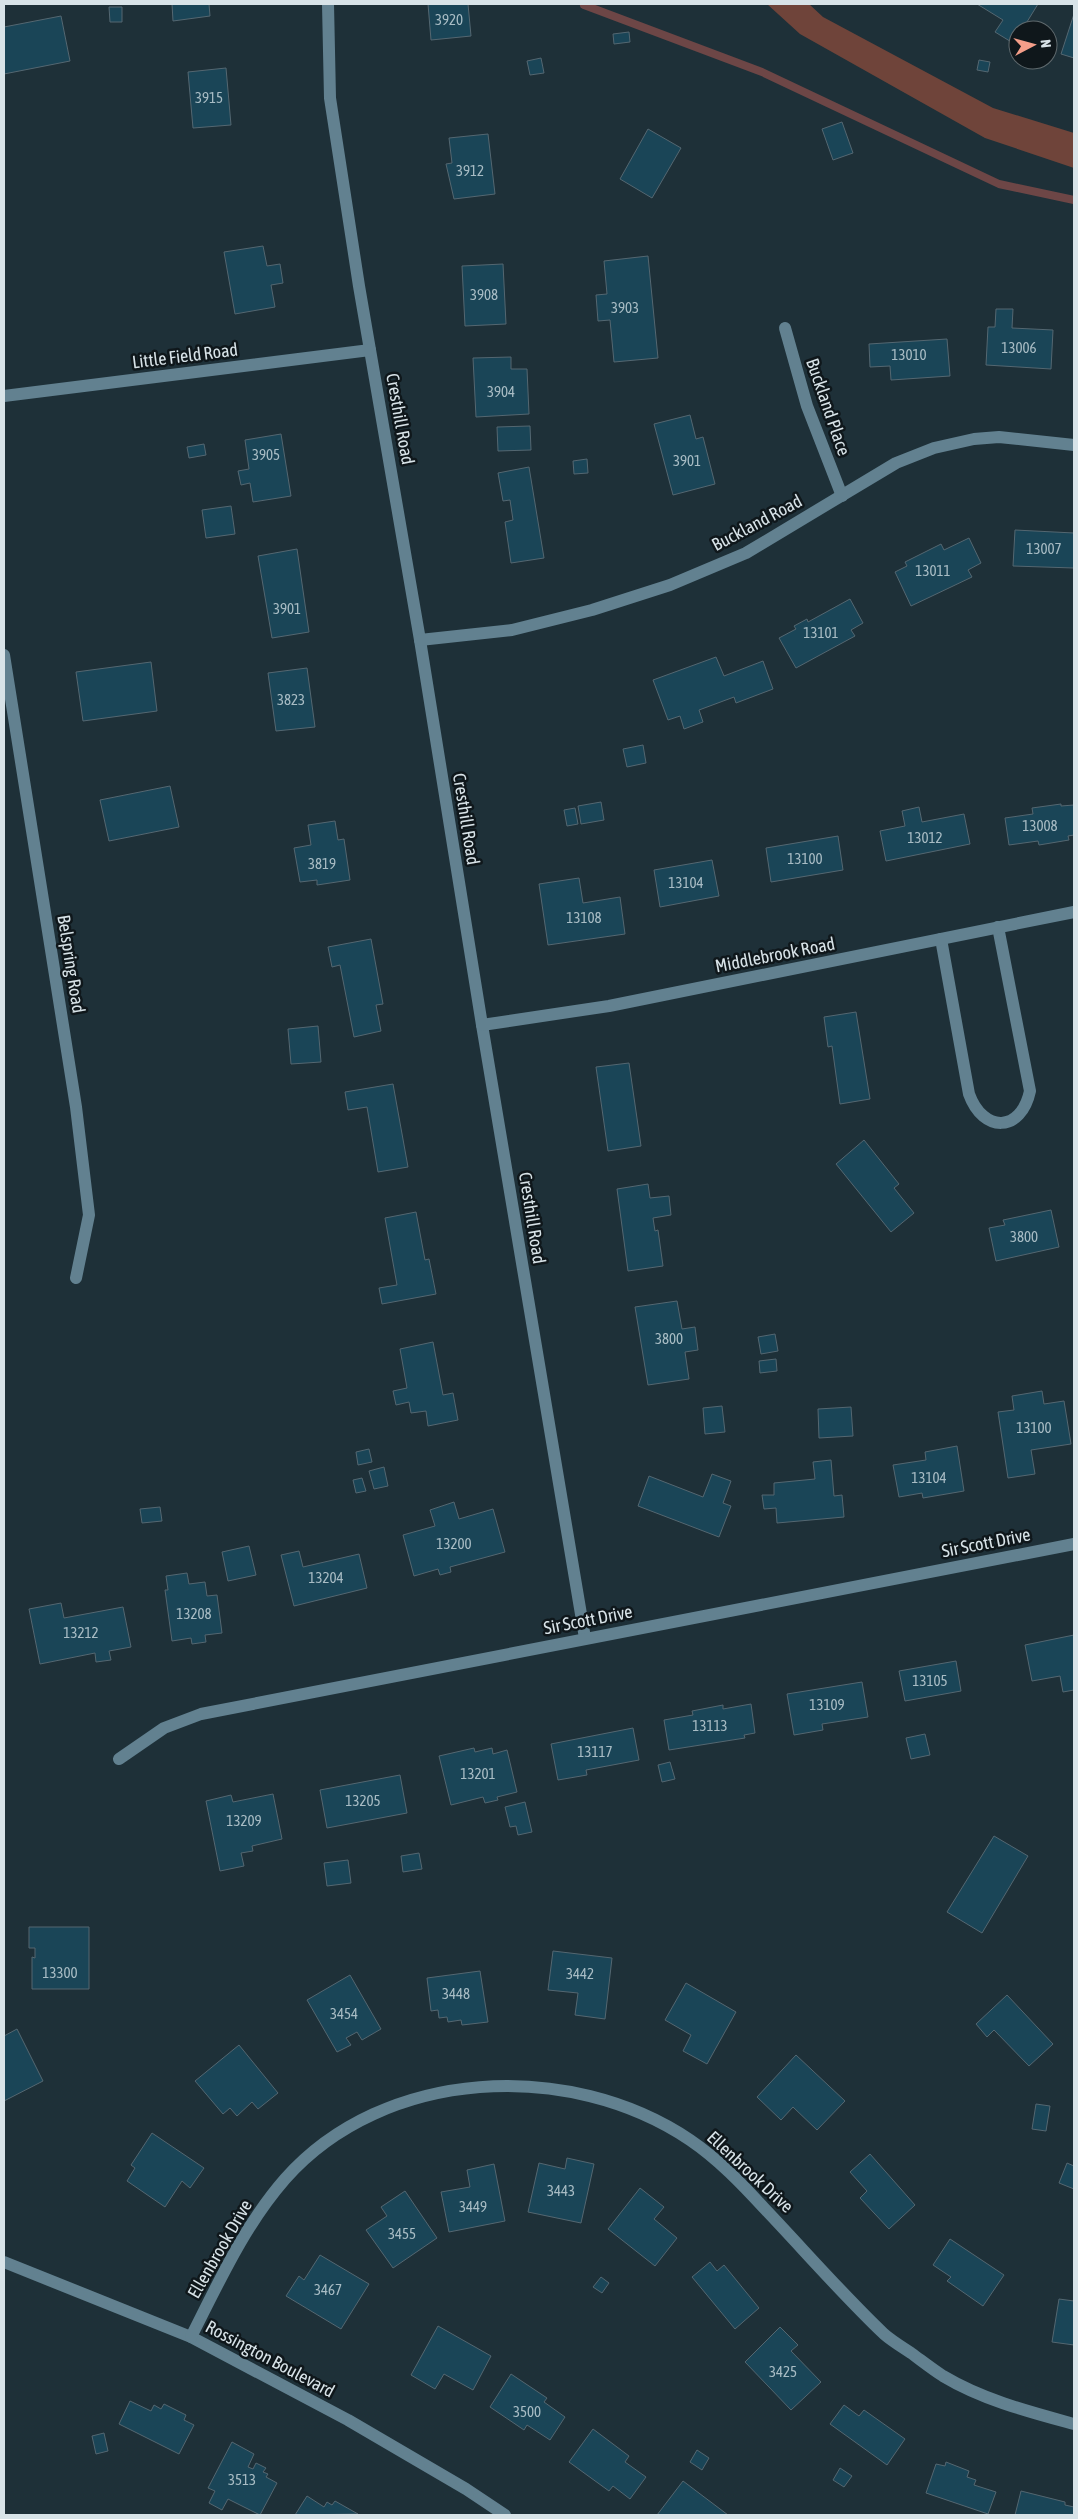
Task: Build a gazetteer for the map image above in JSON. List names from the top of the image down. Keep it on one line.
{"streets":{"street":["Little Field Road","Buckland Place","Cresthill Road","Buckland Road","Middlebrook Road","Belspring Road","Sir Scott Drive","Ellenbrook Drive","Rossington Boulevard"]},"crossings":[["Little Field Road","Cresthill Road"],["Buckland Place","Buckland Road"],["Cresthill Road","Buckland Road"],["Cresthill Road","Middlebrook Road"],["Cresthill Road","Sir Scott Drive"],["Ellenbrook Drive","Rossington Boulevard"]],"house_numbers":["3920","3915","3912","3908","3903","13006","13010","3904","3905","3901","13007","13011","3901","13101","3823","13008","13012","13100","3819","13104","13108","3800","3800","13100","13104","13200","13204","13208","13212","13105","13109","13113","13117","13201","13205","13209","13300","3442","3448","3454","3443","3449","3455","3467","3425","3500","3513"],"north":"right"}
